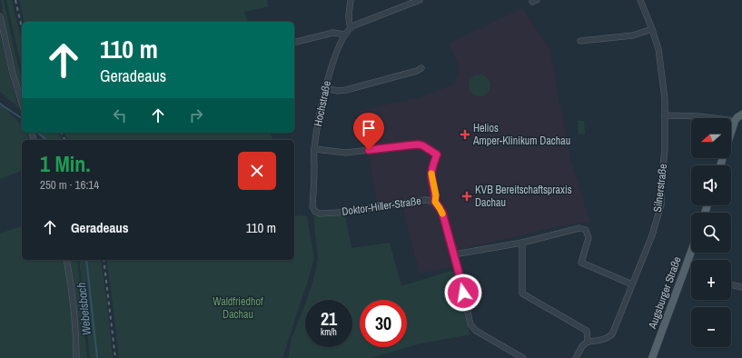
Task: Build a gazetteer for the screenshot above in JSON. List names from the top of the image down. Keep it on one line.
{"streets":{"main road":["Augsburger Straße"],"street":["Hochstraße","Silnerstraße","Doktor-Hiller-Straße"]},"crossings":[["Hochstraße","Doktor-Hiller-Straße"]],"water":["Webelsbach"],"parks":["Waldfriedhof Dachau"],"places":{"health":["Helios Amper-Klinikum Dachau","KVB Bereitschaftspraxis Dachau"]},"north":"left","page":{"turn":["110 m","Geradeaus"],"map_buttons":["+","−"],"heading":["1 Min.","250 m · 16:14"],"list":[{"name":"Geradeaus","value":"110 m"}],"speed":"21 km/h","limit":"30"}}
